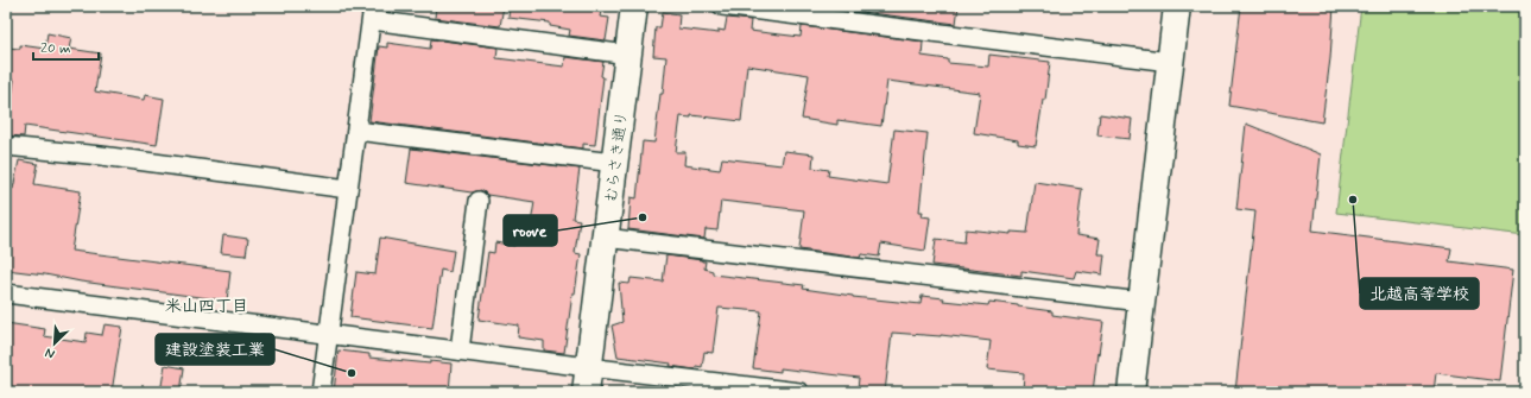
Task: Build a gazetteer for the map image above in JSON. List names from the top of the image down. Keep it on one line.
{"streets":{"street":["むらさき通り"]},"districts":["米山四丁目"],"places":["北越高等学校","roove","建設塗装工業"],"scale_bar":"20 m","north":"bottom left"}
